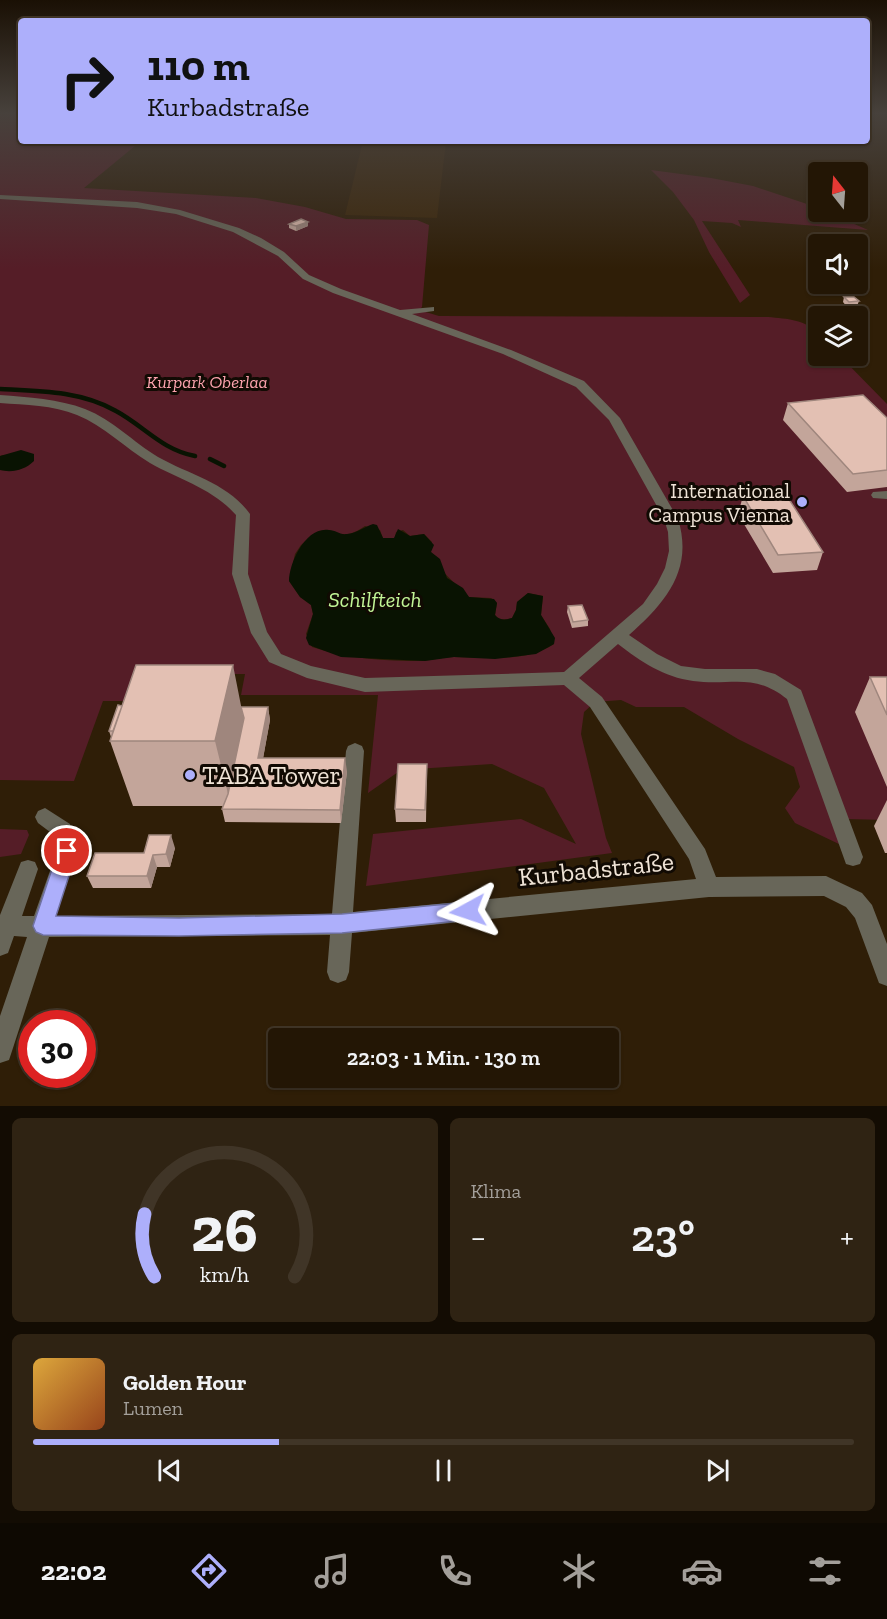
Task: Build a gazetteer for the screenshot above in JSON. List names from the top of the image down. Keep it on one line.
{"streets":{"street":["Kurbadstraße"]},"water":["Schilfteich"],"parks":["Kurpark Oberlaa"],"places":["International Campus Vienna","TABA Tower"],"north":"top","page":{"turn":["110 m","Kurbadstraße"],"limit":"30","trip":"22:03 · 1 Min. · 130 m","tile":"Klima","heat":["−","23°","+"],"song":["Golden Hour","Lumen"],"tabs":"22:02","gauge":["26","km/h"]}}
